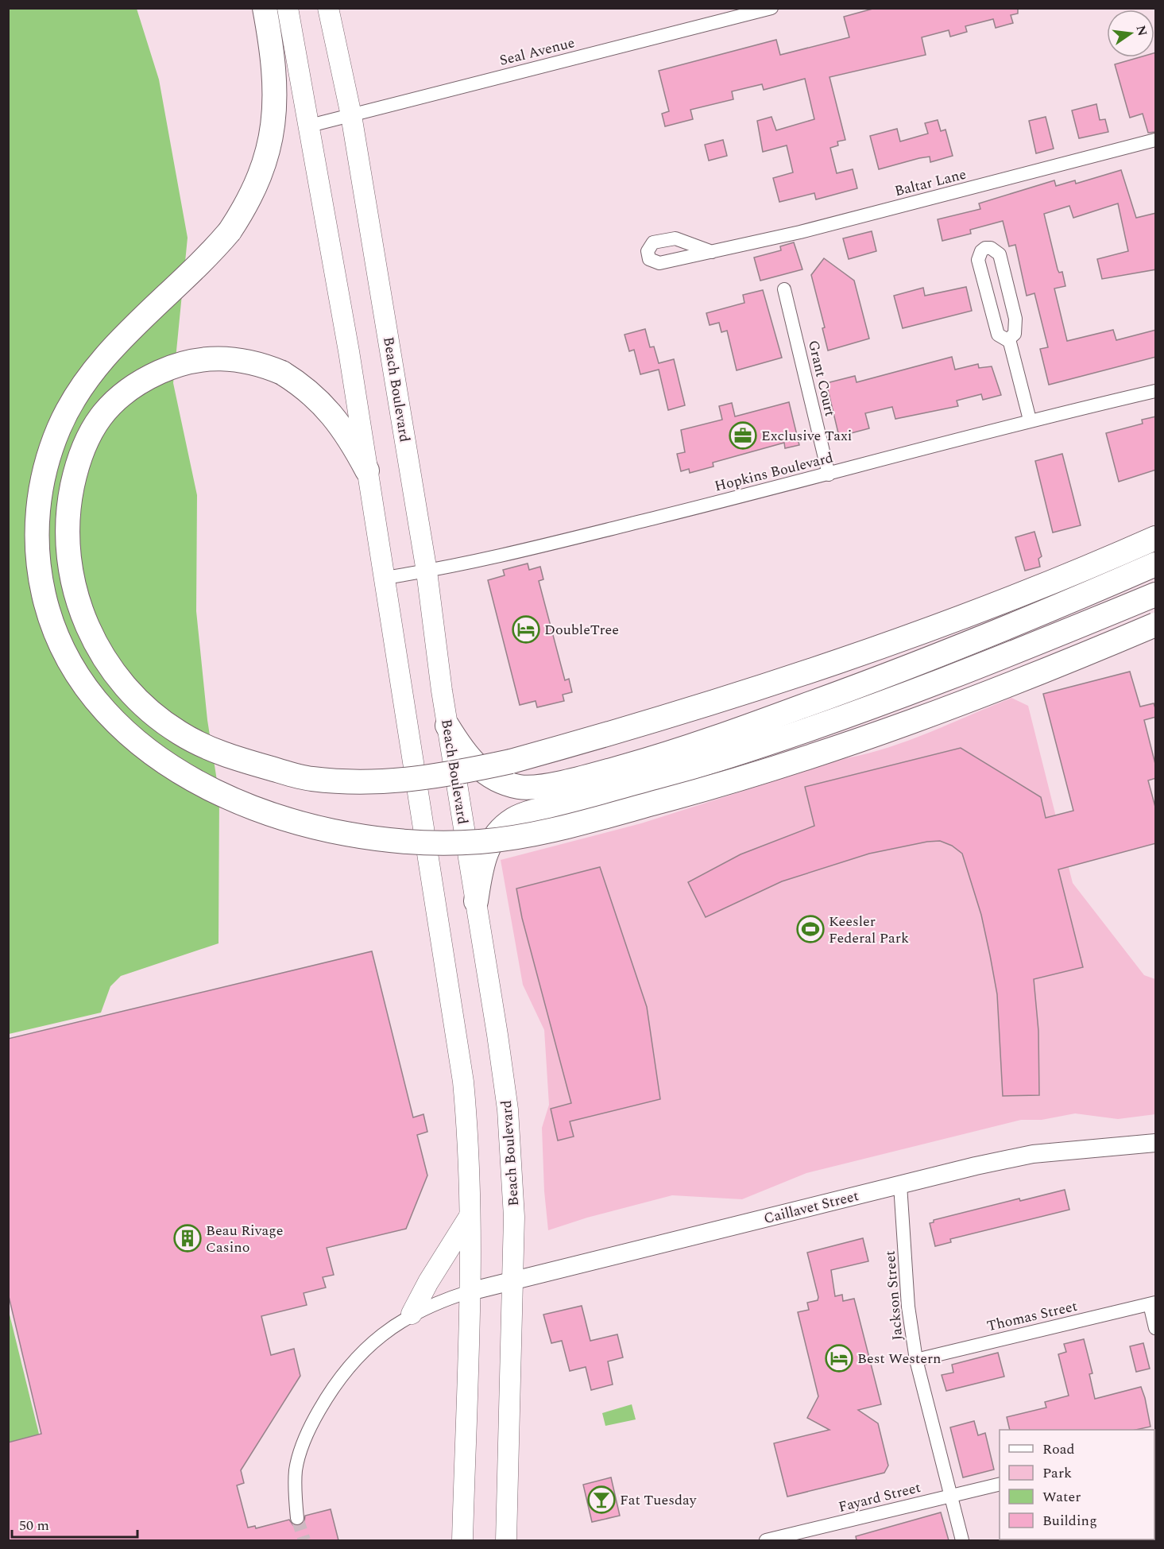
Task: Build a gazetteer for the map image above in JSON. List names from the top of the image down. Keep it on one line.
{"streets":{"main road":["Beach Boulevard","Caillavet Street"],"street":["Seal Avenue","Baltar Lane","Grant Court","Hopkins Boulevard","Jackson Street","Thomas Street","Fayard Street"]},"crossings":[["Seal Avenue","Beach Boulevard"],["Grant Court","Hopkins Boulevard"],["Beach Boulevard","Hopkins Boulevard"],["Beach Boulevard","Caillavet Street"],["Caillavet Street","Jackson Street"],["Jackson Street","Thomas Street"],["Jackson Street","Fayard Street"]],"places":{"office":["Exclusive Taxi"],"hotel":["DoubleTree","Best Western"],"sports":["Keesler Federal Park"],"building":["Beau Rivage Casino"],"bar":["Fat Tuesday"]},"legend":["Road","Park","Water","Building"],"scale_bar":"50 m","north":"right"}
